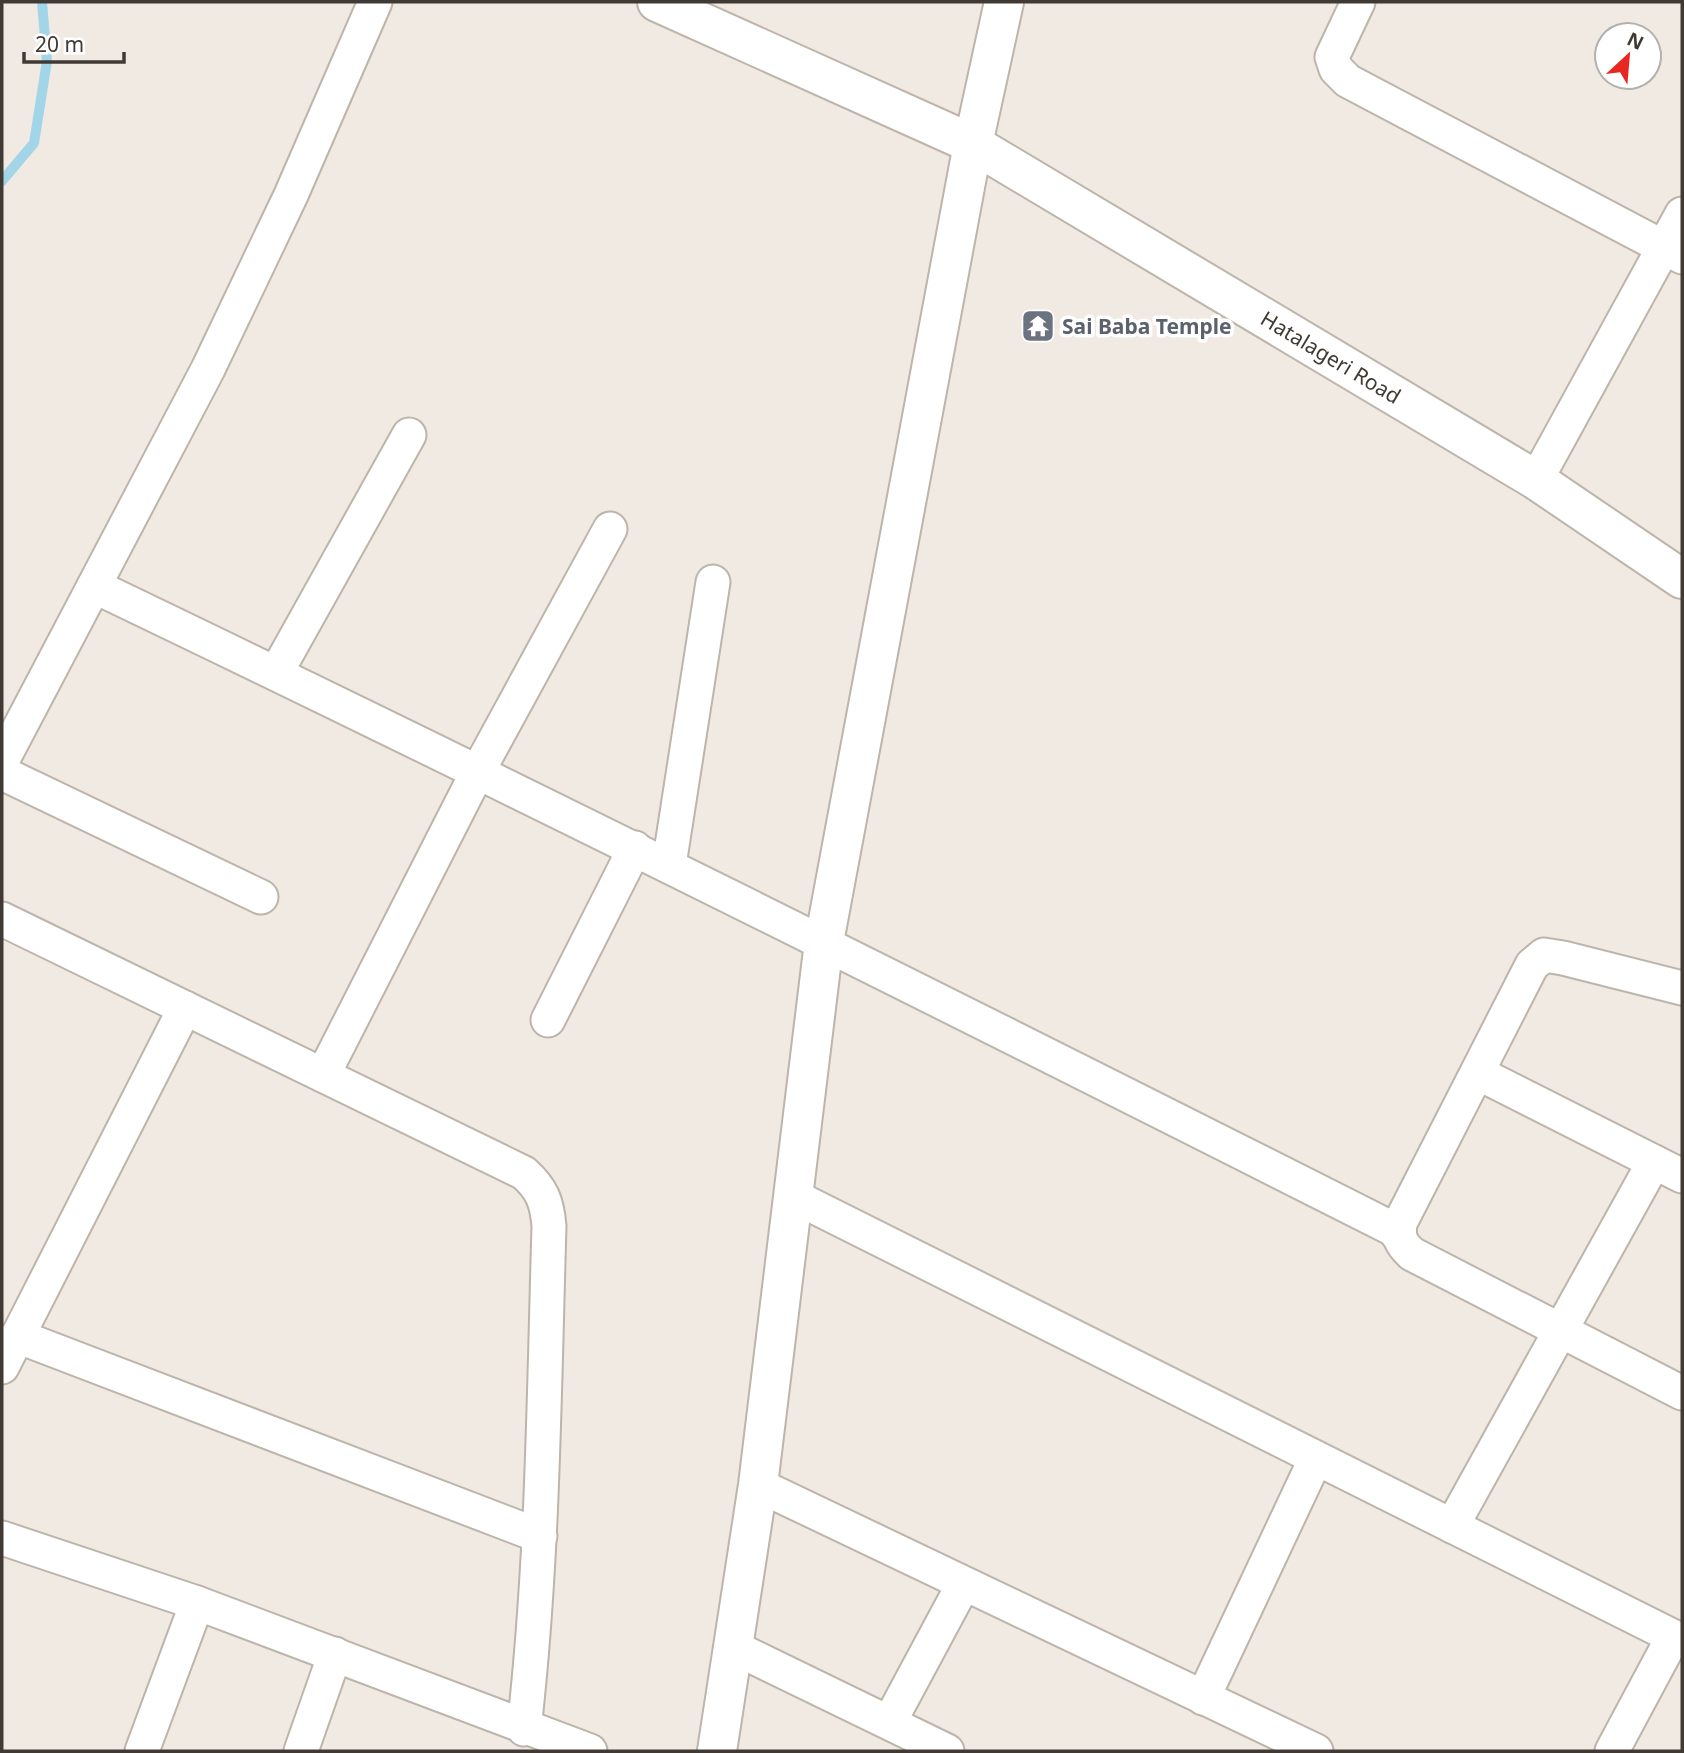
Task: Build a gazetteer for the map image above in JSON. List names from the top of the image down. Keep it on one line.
{"streets":{"street":["Hatalageri Road"]},"places":{"temple":["Sai Baba Temple"]},"scale_bar":"20 m","north":"top right"}
